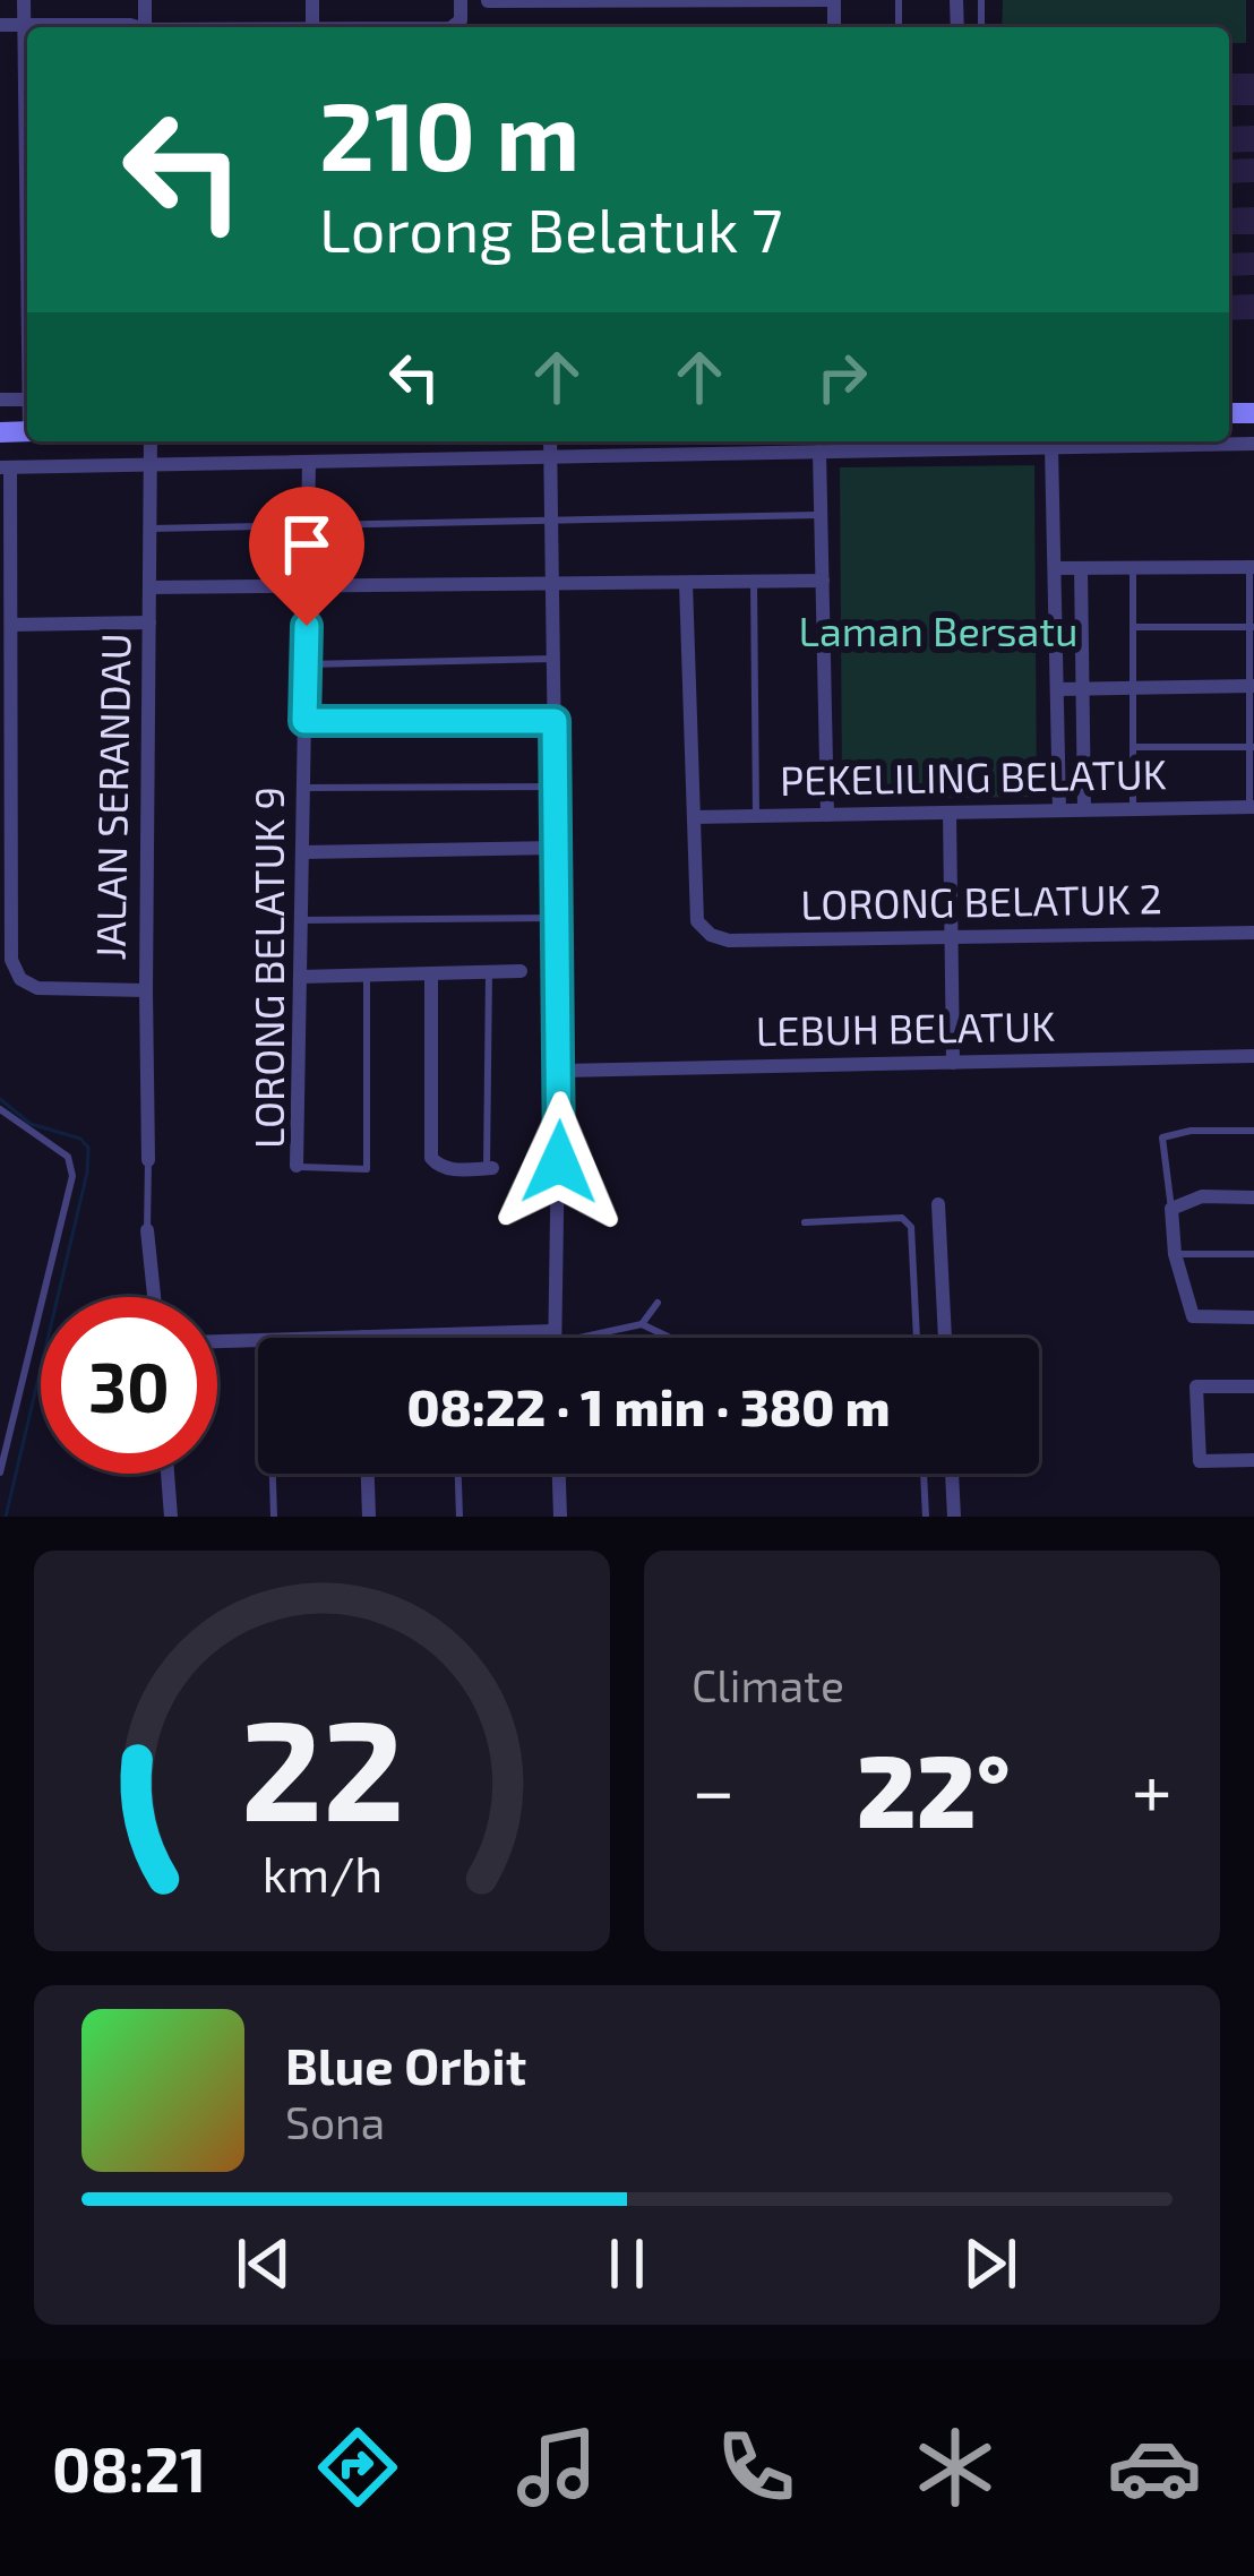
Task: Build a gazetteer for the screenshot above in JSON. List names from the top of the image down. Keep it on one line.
{"streets":{"street":["PEKELILING BELATUK","JALAN SERANDAU","LORONG BELATUK 2","LORONG BELATUK 9","LEBUH BELATUK"]},"crossings":[["PEKELILING BELATUK","LORONG BELATUK 2"]],"parks":["Laman Bersatu"],"page":{"turn":["210 m","Lorong Belatuk 7"],"limit":"30","trip":"08:22 · 1 min · 380 m","tile":"Climate","heat":["−","22°","+"],"song":["Blue Orbit","Sona"],"tabs":"08:21","gauge":["22","km/h"]}}
